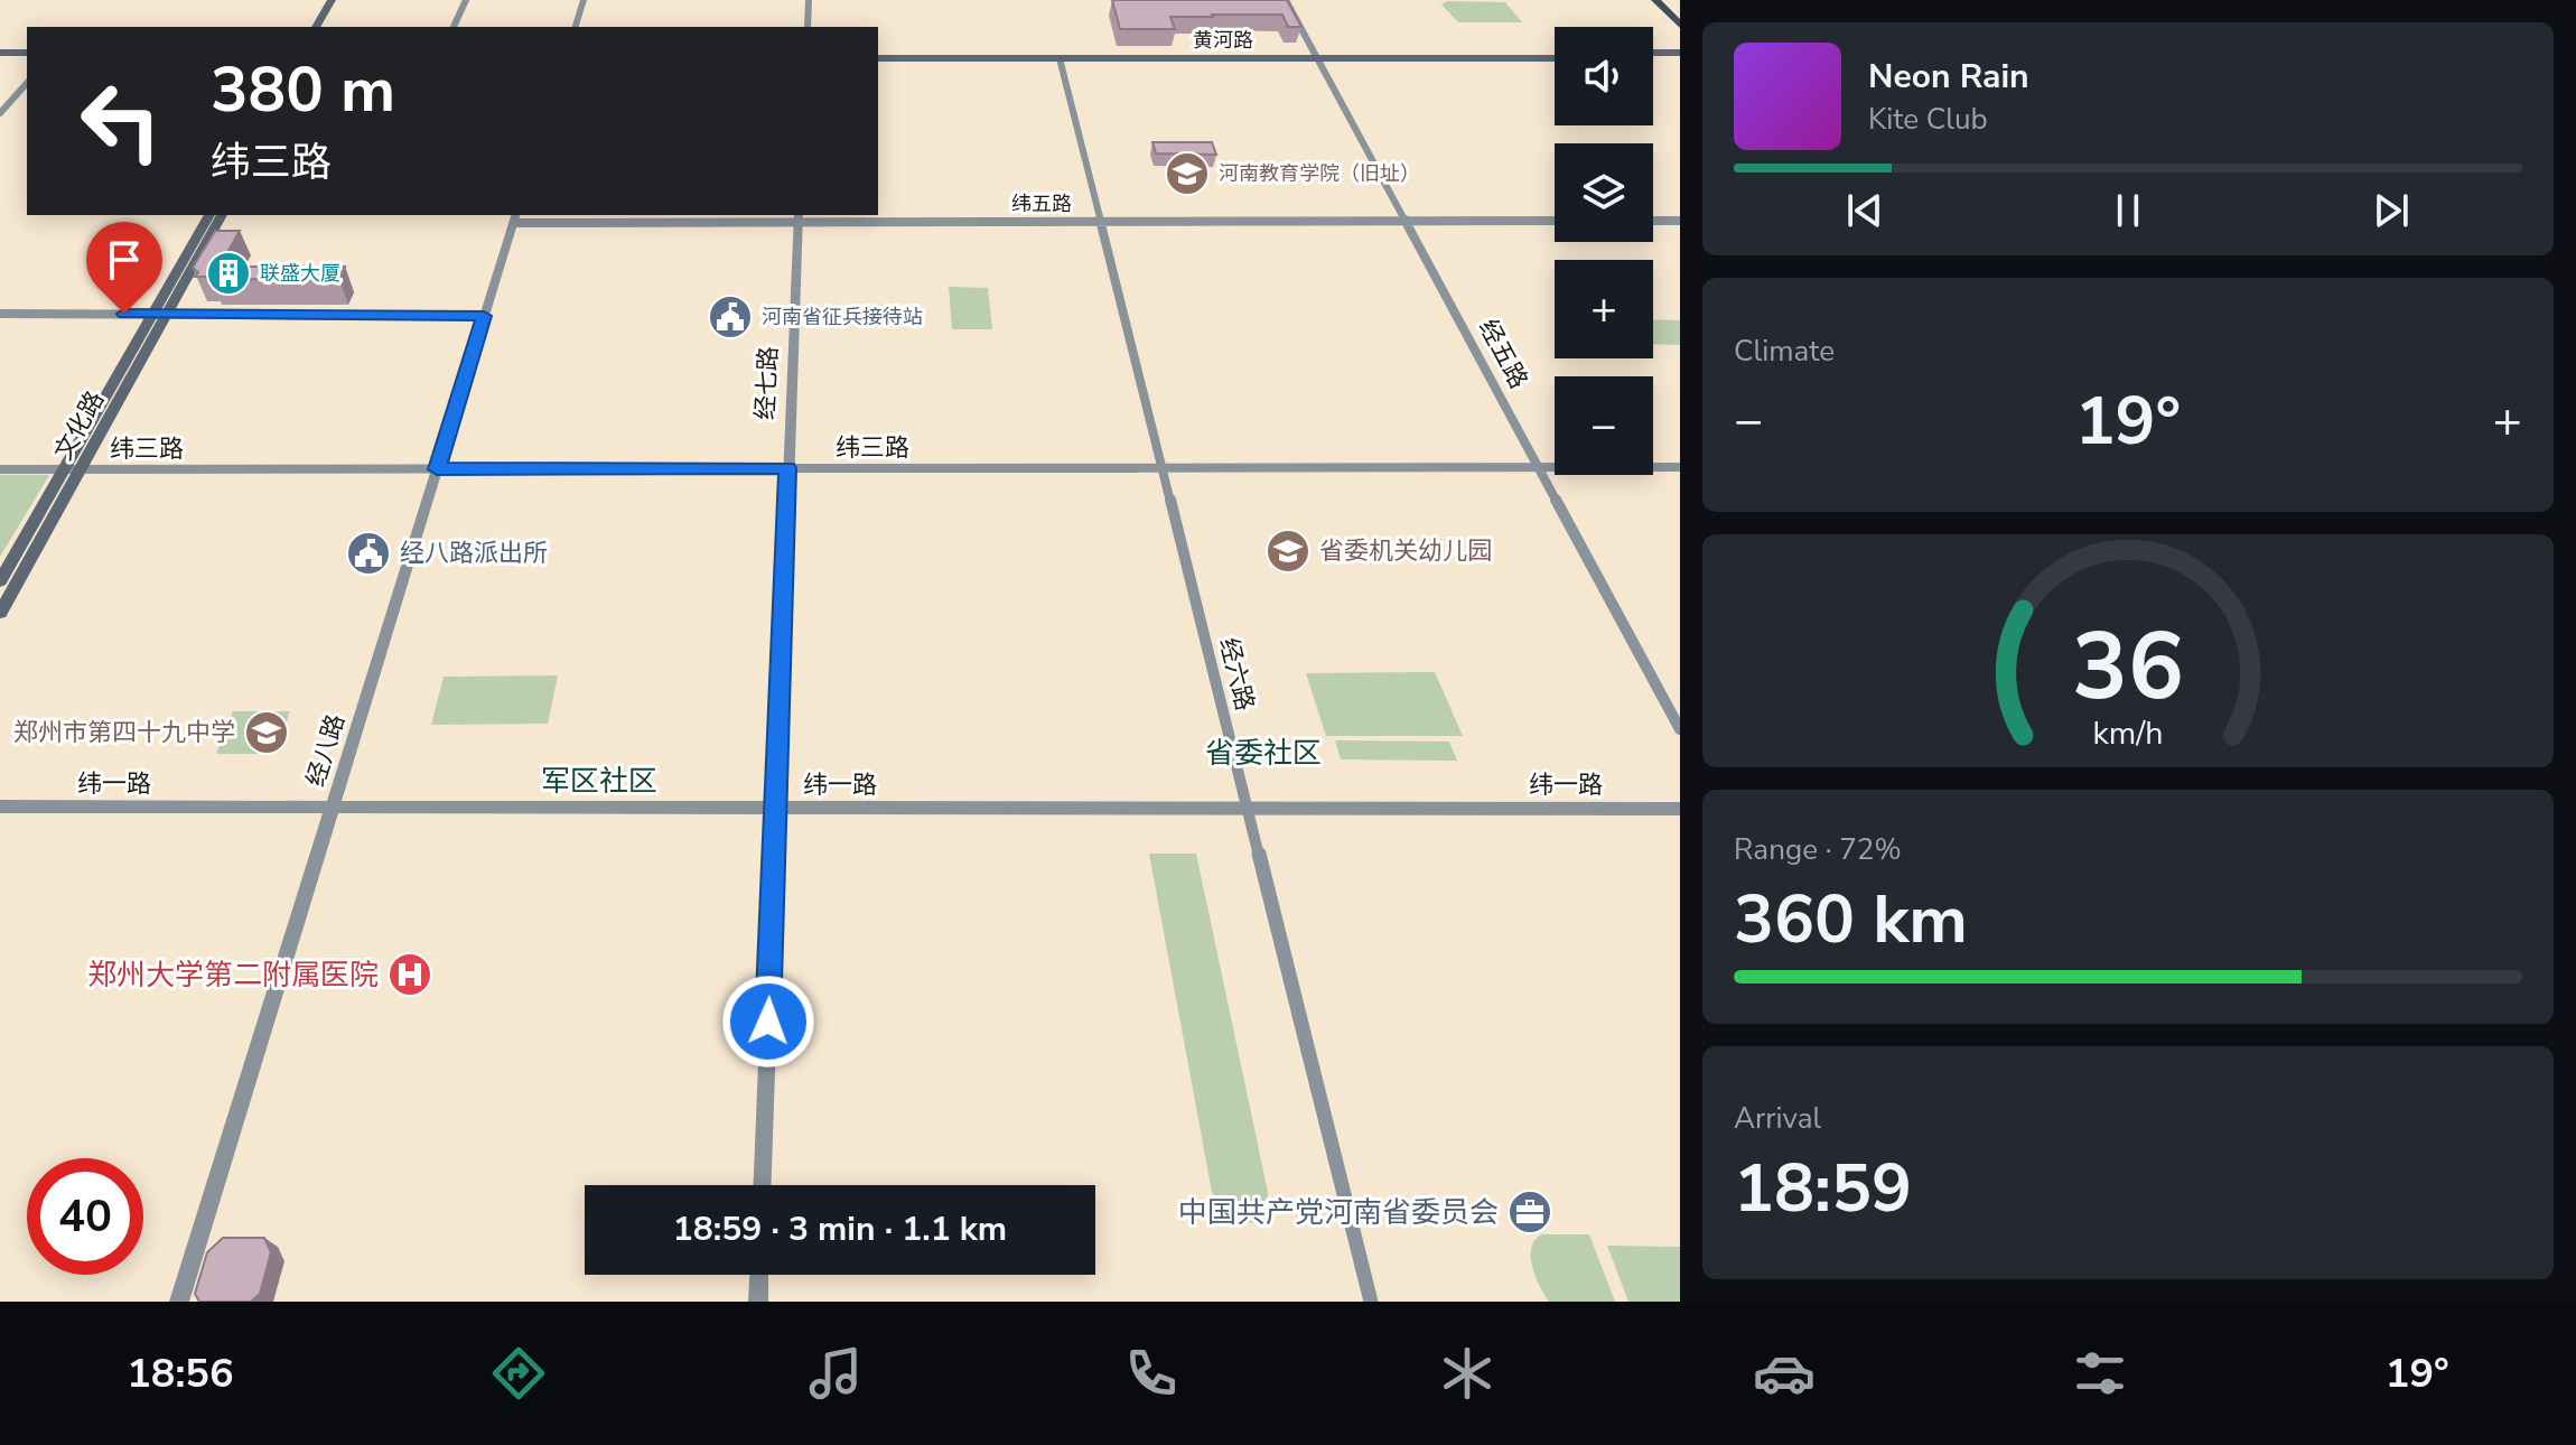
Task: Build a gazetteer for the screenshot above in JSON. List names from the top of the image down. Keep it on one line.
{"streets":{"main road":["黄河路","文化路"],"street":["纬五路","经五路","经七路","纬三路","经六路","经八路","纬一路"]},"crossings":[["黄河路","经五路"],["黄河路","经六路"],["纬五路","经五路"],["纬五路","经七路"],["纬五路","经六路"],["纬五路","经八路"],["经五路","纬三路"],["经七路","纬三路"],["经七路","纬一路"],["文化路","纬三路"],["纬三路","经六路"],["纬三路","经八路"],["经六路","纬一路"],["经八路","纬一路"]],"districts":["省委社区","军区社区"],"places":{"school or university":["河南教育学院（旧址）","省委机关幼儿园","郑州市第四十九中学"],"building":["联盛大厦"],"public building":["河南省征兵接待站","经八路派出所"],"hospital":["郑州大学第二附属医院"],"office":["中国共产党河南省委员会"]},"page":{"map_buttons":["+","−"],"turn":["380 m","纬三路"],"song":["Neon Rain","Kite Club"],"tile":["Climate",["Range · 72%","360 km"],["Arrival","18:59"]],"heat":["−","19°","+"],"limit":"40","trip":"18:59 · 3 min · 1.1 km","tabs":["18:56","19°"],"gauge":["36","km/h"]}}
